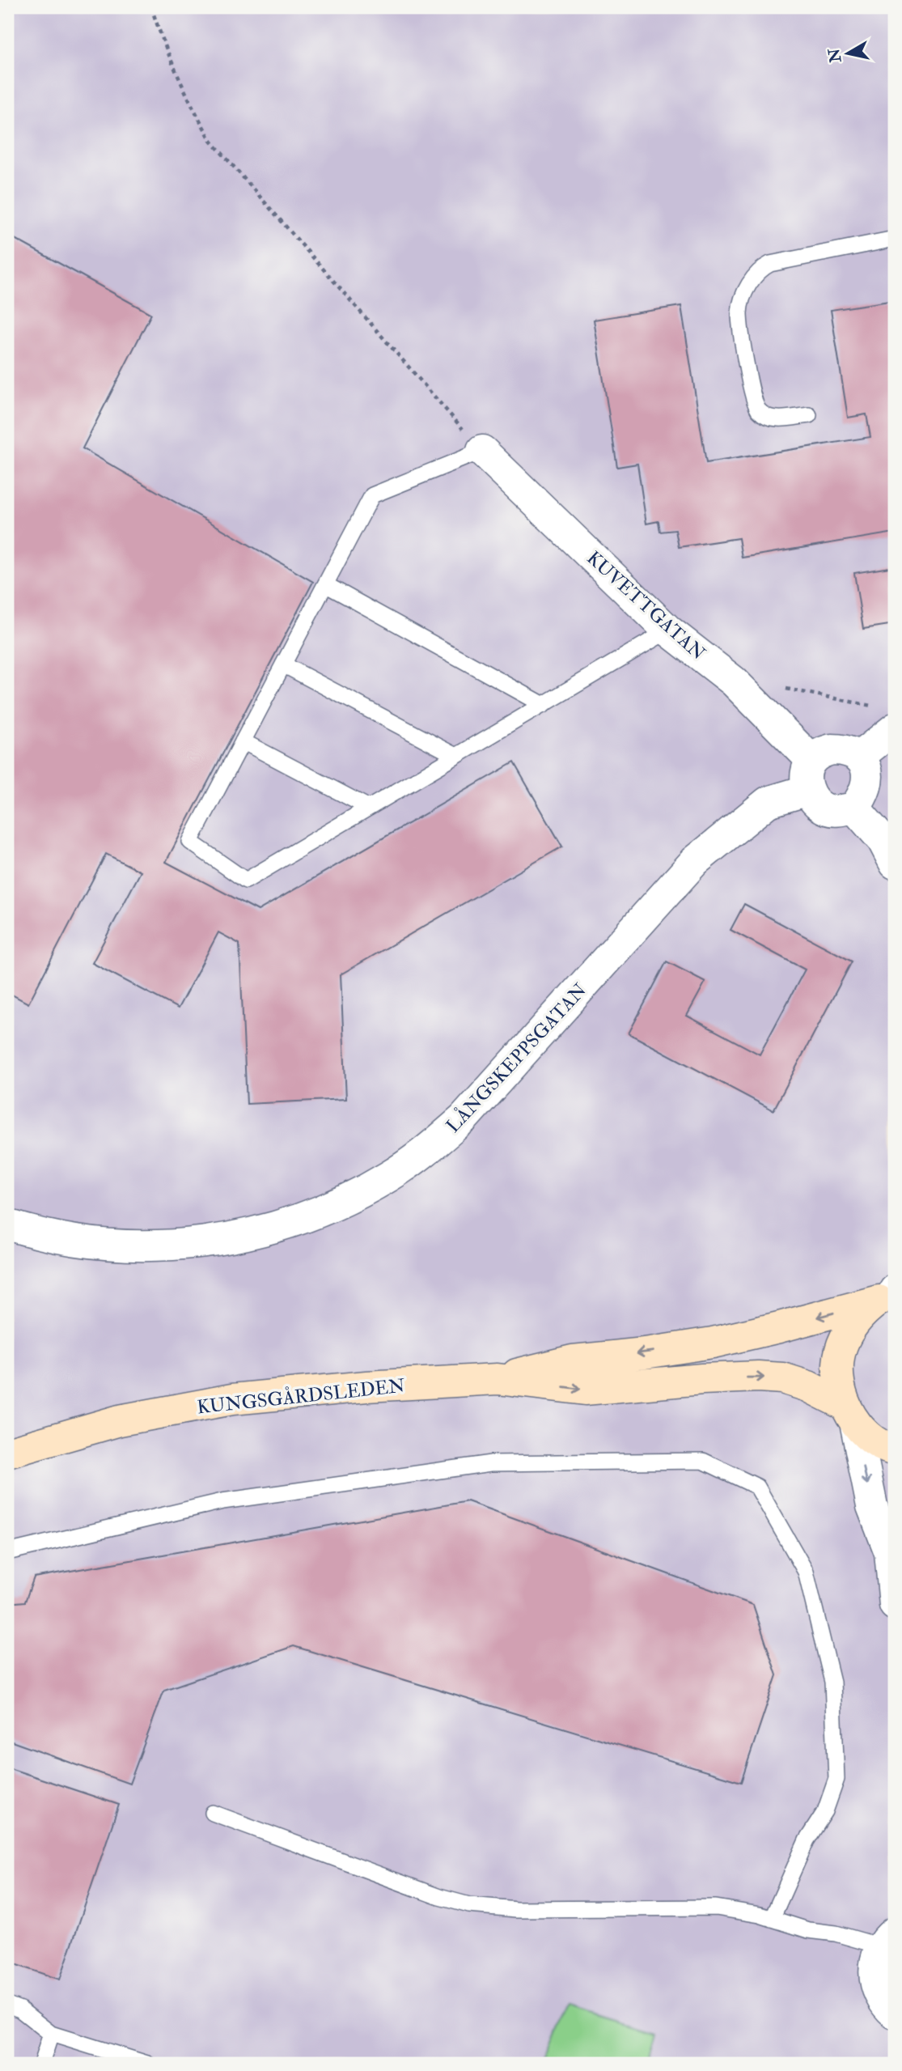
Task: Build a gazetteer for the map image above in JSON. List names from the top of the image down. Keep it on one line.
{"streets":{"main road":["KUNGSGÅRDSLEDEN"],"street":["KUVETTGATAN","LÅNGSKEPPSGATAN"]},"crossings":[["KUVETTGATAN","LÅNGSKEPPSGATAN"]],"north":"left"}
